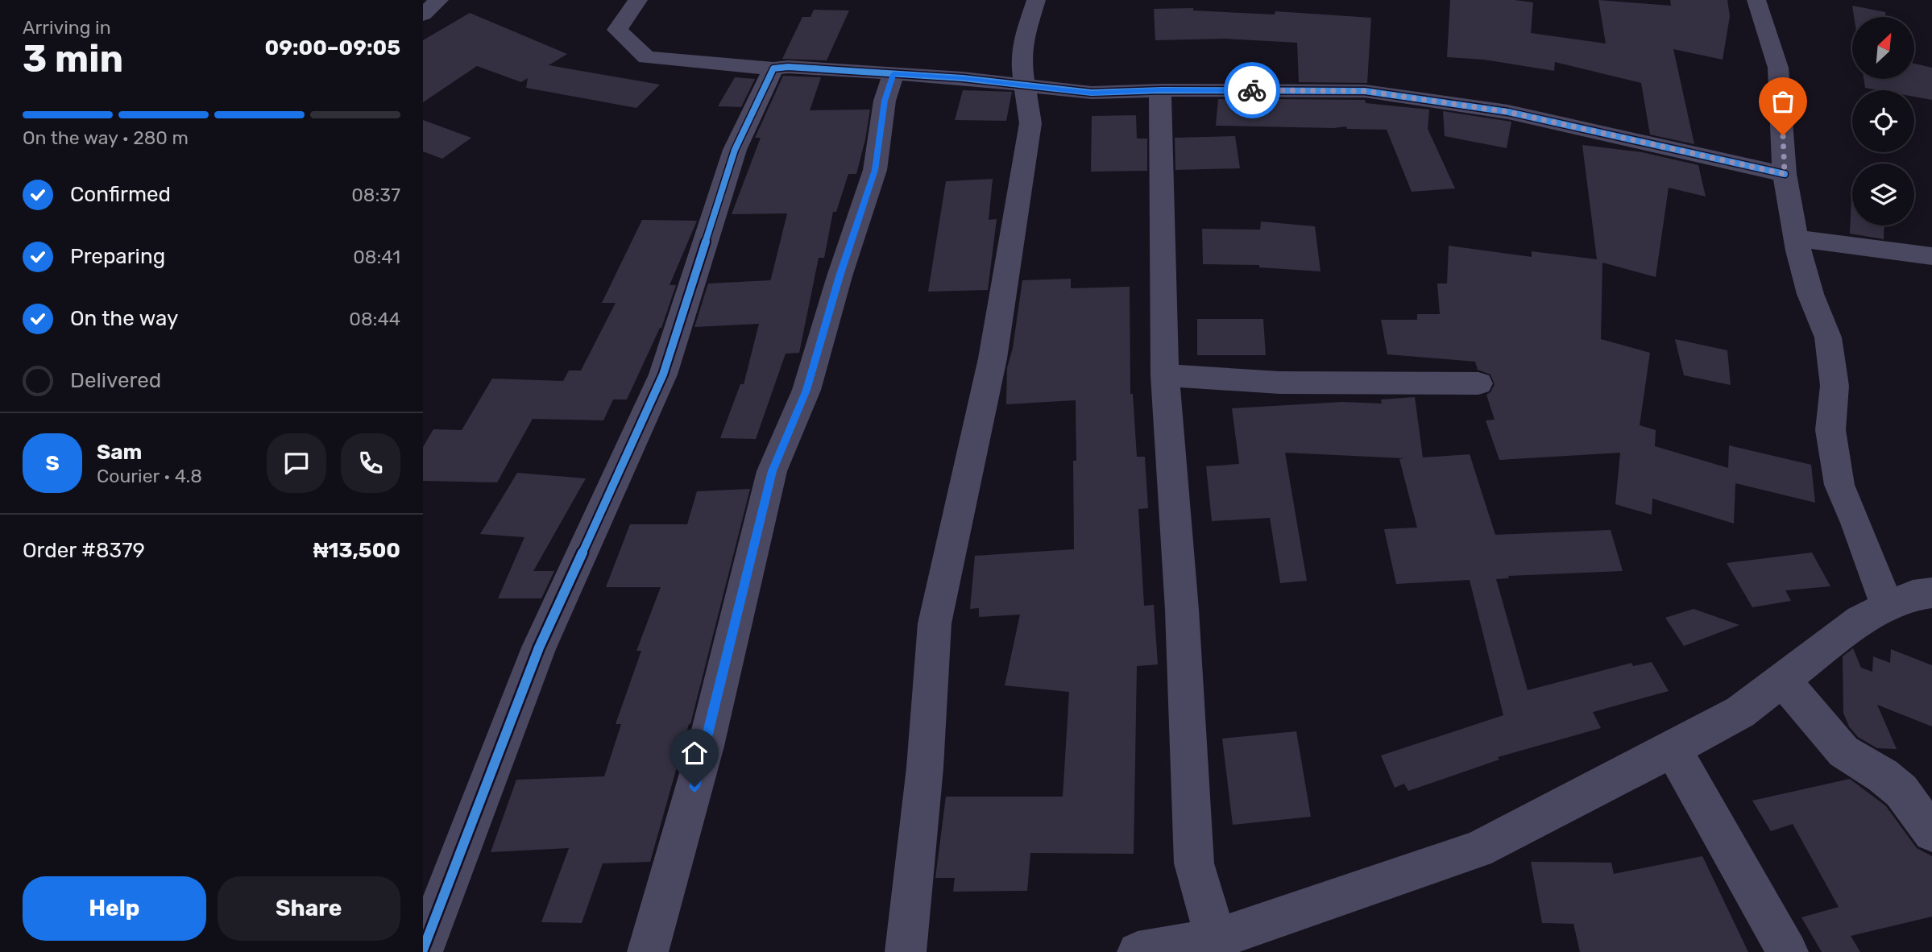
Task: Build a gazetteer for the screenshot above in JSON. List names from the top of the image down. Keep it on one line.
{"north":"top right","page":{"heading":["3 min","Arriving in","09:00–09:05"],"panel":["Sam","Courier · 4.8","Order #8379","₦13,500"],"bar":"On the way · 280 m","list":[["Confirmed","08:37"],["Preparing","08:41"],["On the way","08:44"],"Delivered"],"round":"S","buttons":["Help","Share"]}}
